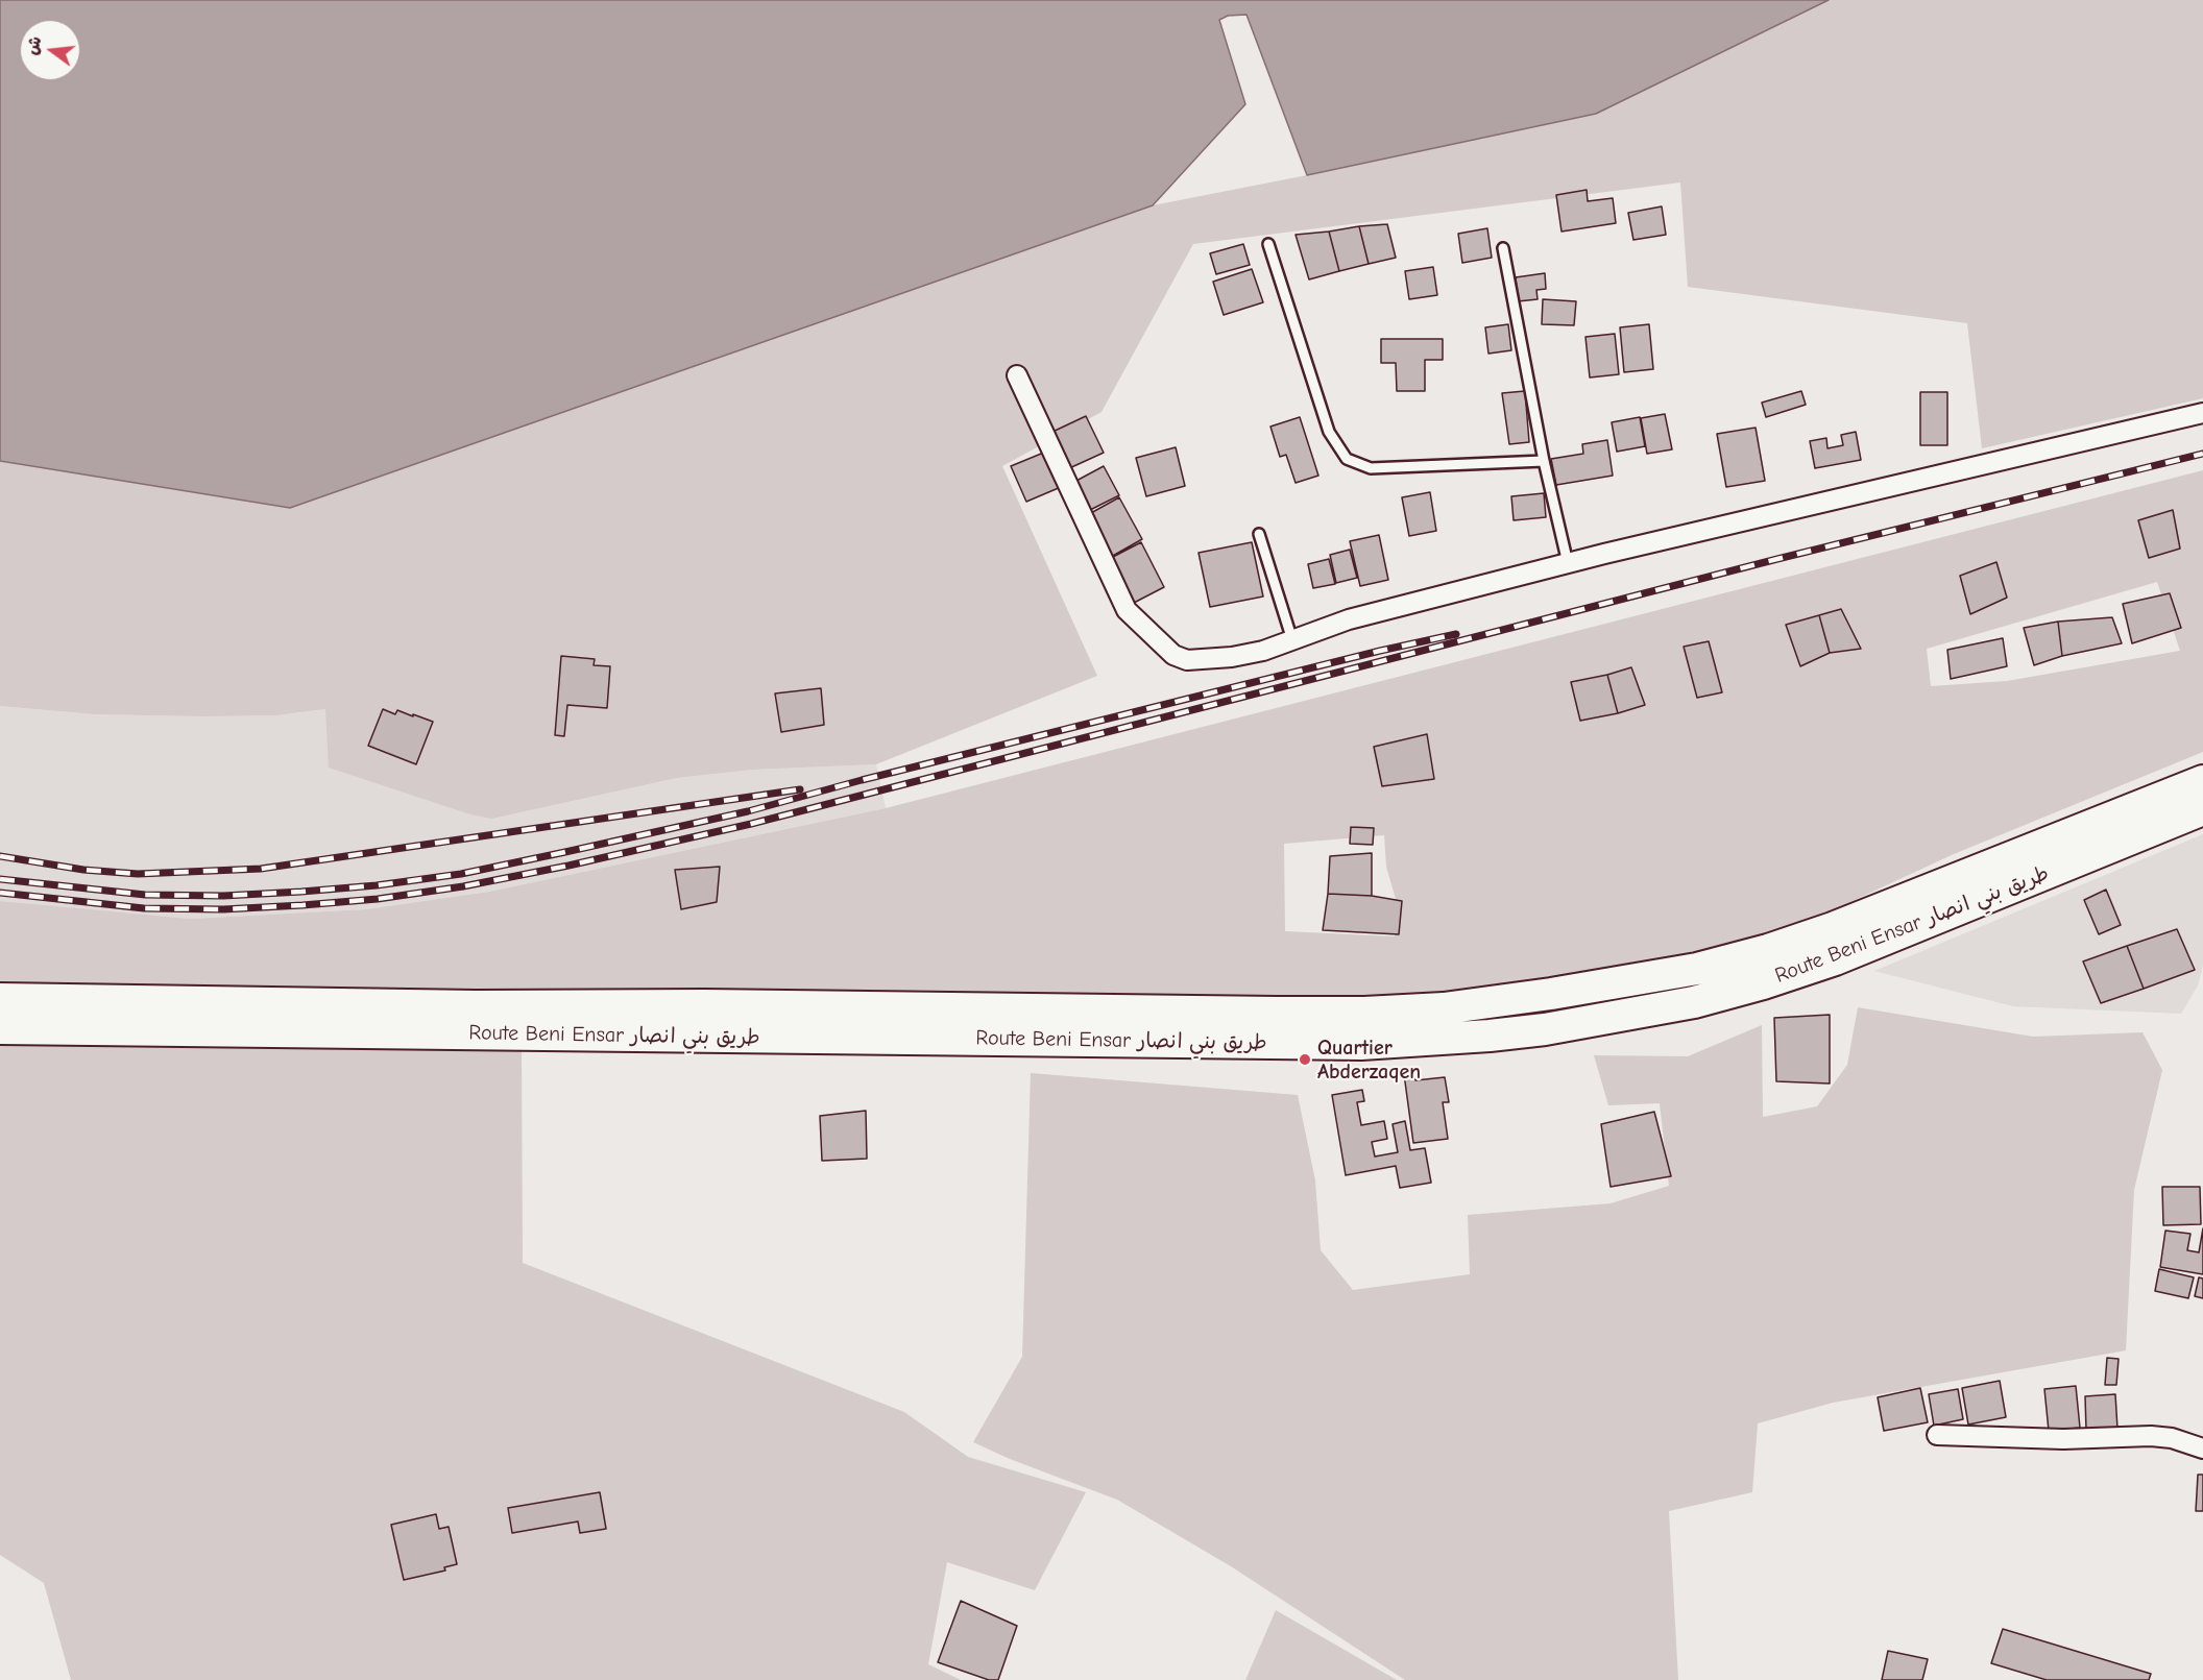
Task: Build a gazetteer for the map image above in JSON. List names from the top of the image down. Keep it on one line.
{"streets":{"highway":["Route Beni Ensar طريق بني انصار"]},"places":["Quartier Abderzaqen"],"north":"left"}
